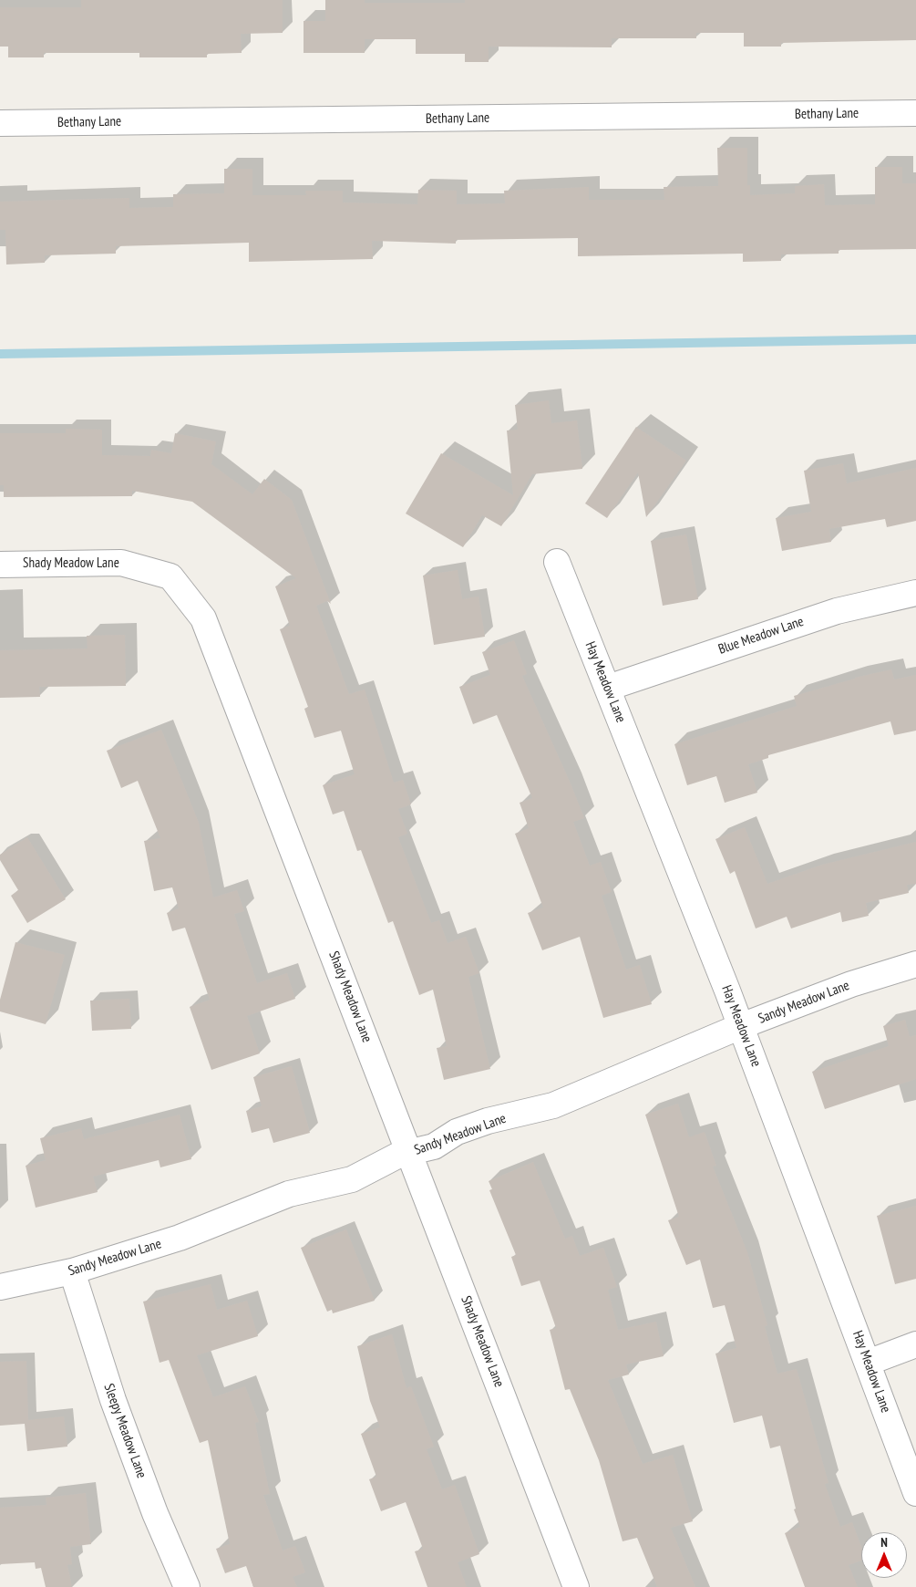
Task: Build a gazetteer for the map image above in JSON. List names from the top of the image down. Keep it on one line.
{"streets":{"street":["Bethany Lane","Shady Meadow Lane","Blue Meadow Lane","Hay Meadow Lane","Sandy Meadow Lane","Sleepy Meadow Lane"]},"crossings":[["Shady Meadow Lane","Sandy Meadow Lane"],["Blue Meadow Lane","Hay Meadow Lane"],["Hay Meadow Lane","Sandy Meadow Lane"],["Sandy Meadow Lane","Sleepy Meadow Lane"]],"north":"top"}
